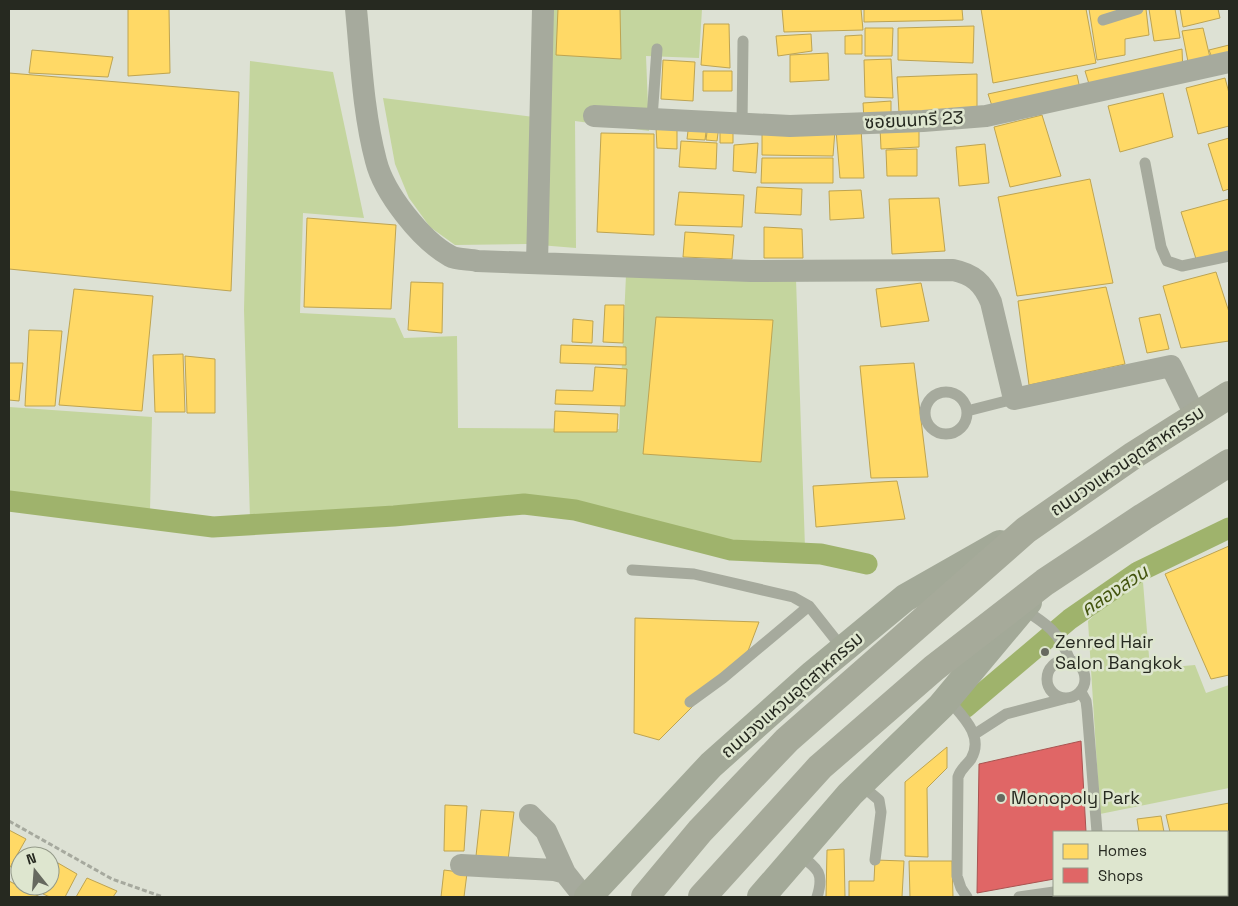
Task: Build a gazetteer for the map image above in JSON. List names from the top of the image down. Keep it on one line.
{"streets":{"main road":["ถนนวงแหวนอุตสาหกรรม"],"street":["ซอยนนทรี 23"]},"water":["คลองสวน"],"places":["Zenred Hair Salon Bangkok","Monopoly Park"],"legend":["Homes","Shops"],"north":"top"}
